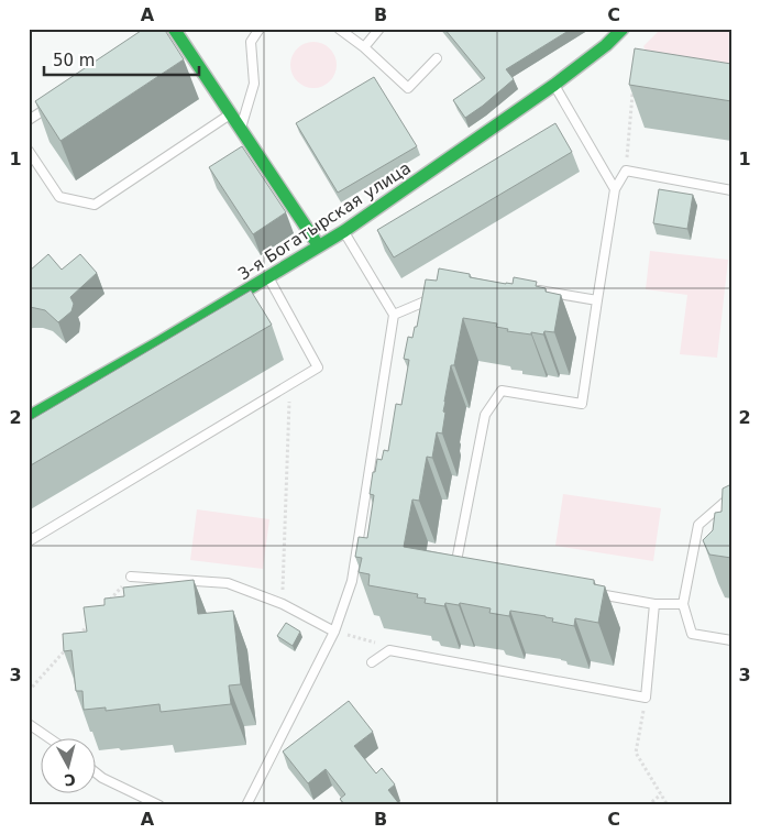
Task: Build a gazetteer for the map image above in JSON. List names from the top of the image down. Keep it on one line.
{"streets":{"street":["3-я Богатырская улица"]},"scale_bar":"50 m","north":"bottom","grid":{"columns":["A","B","C"],"rows":["1","2","3"]}}
